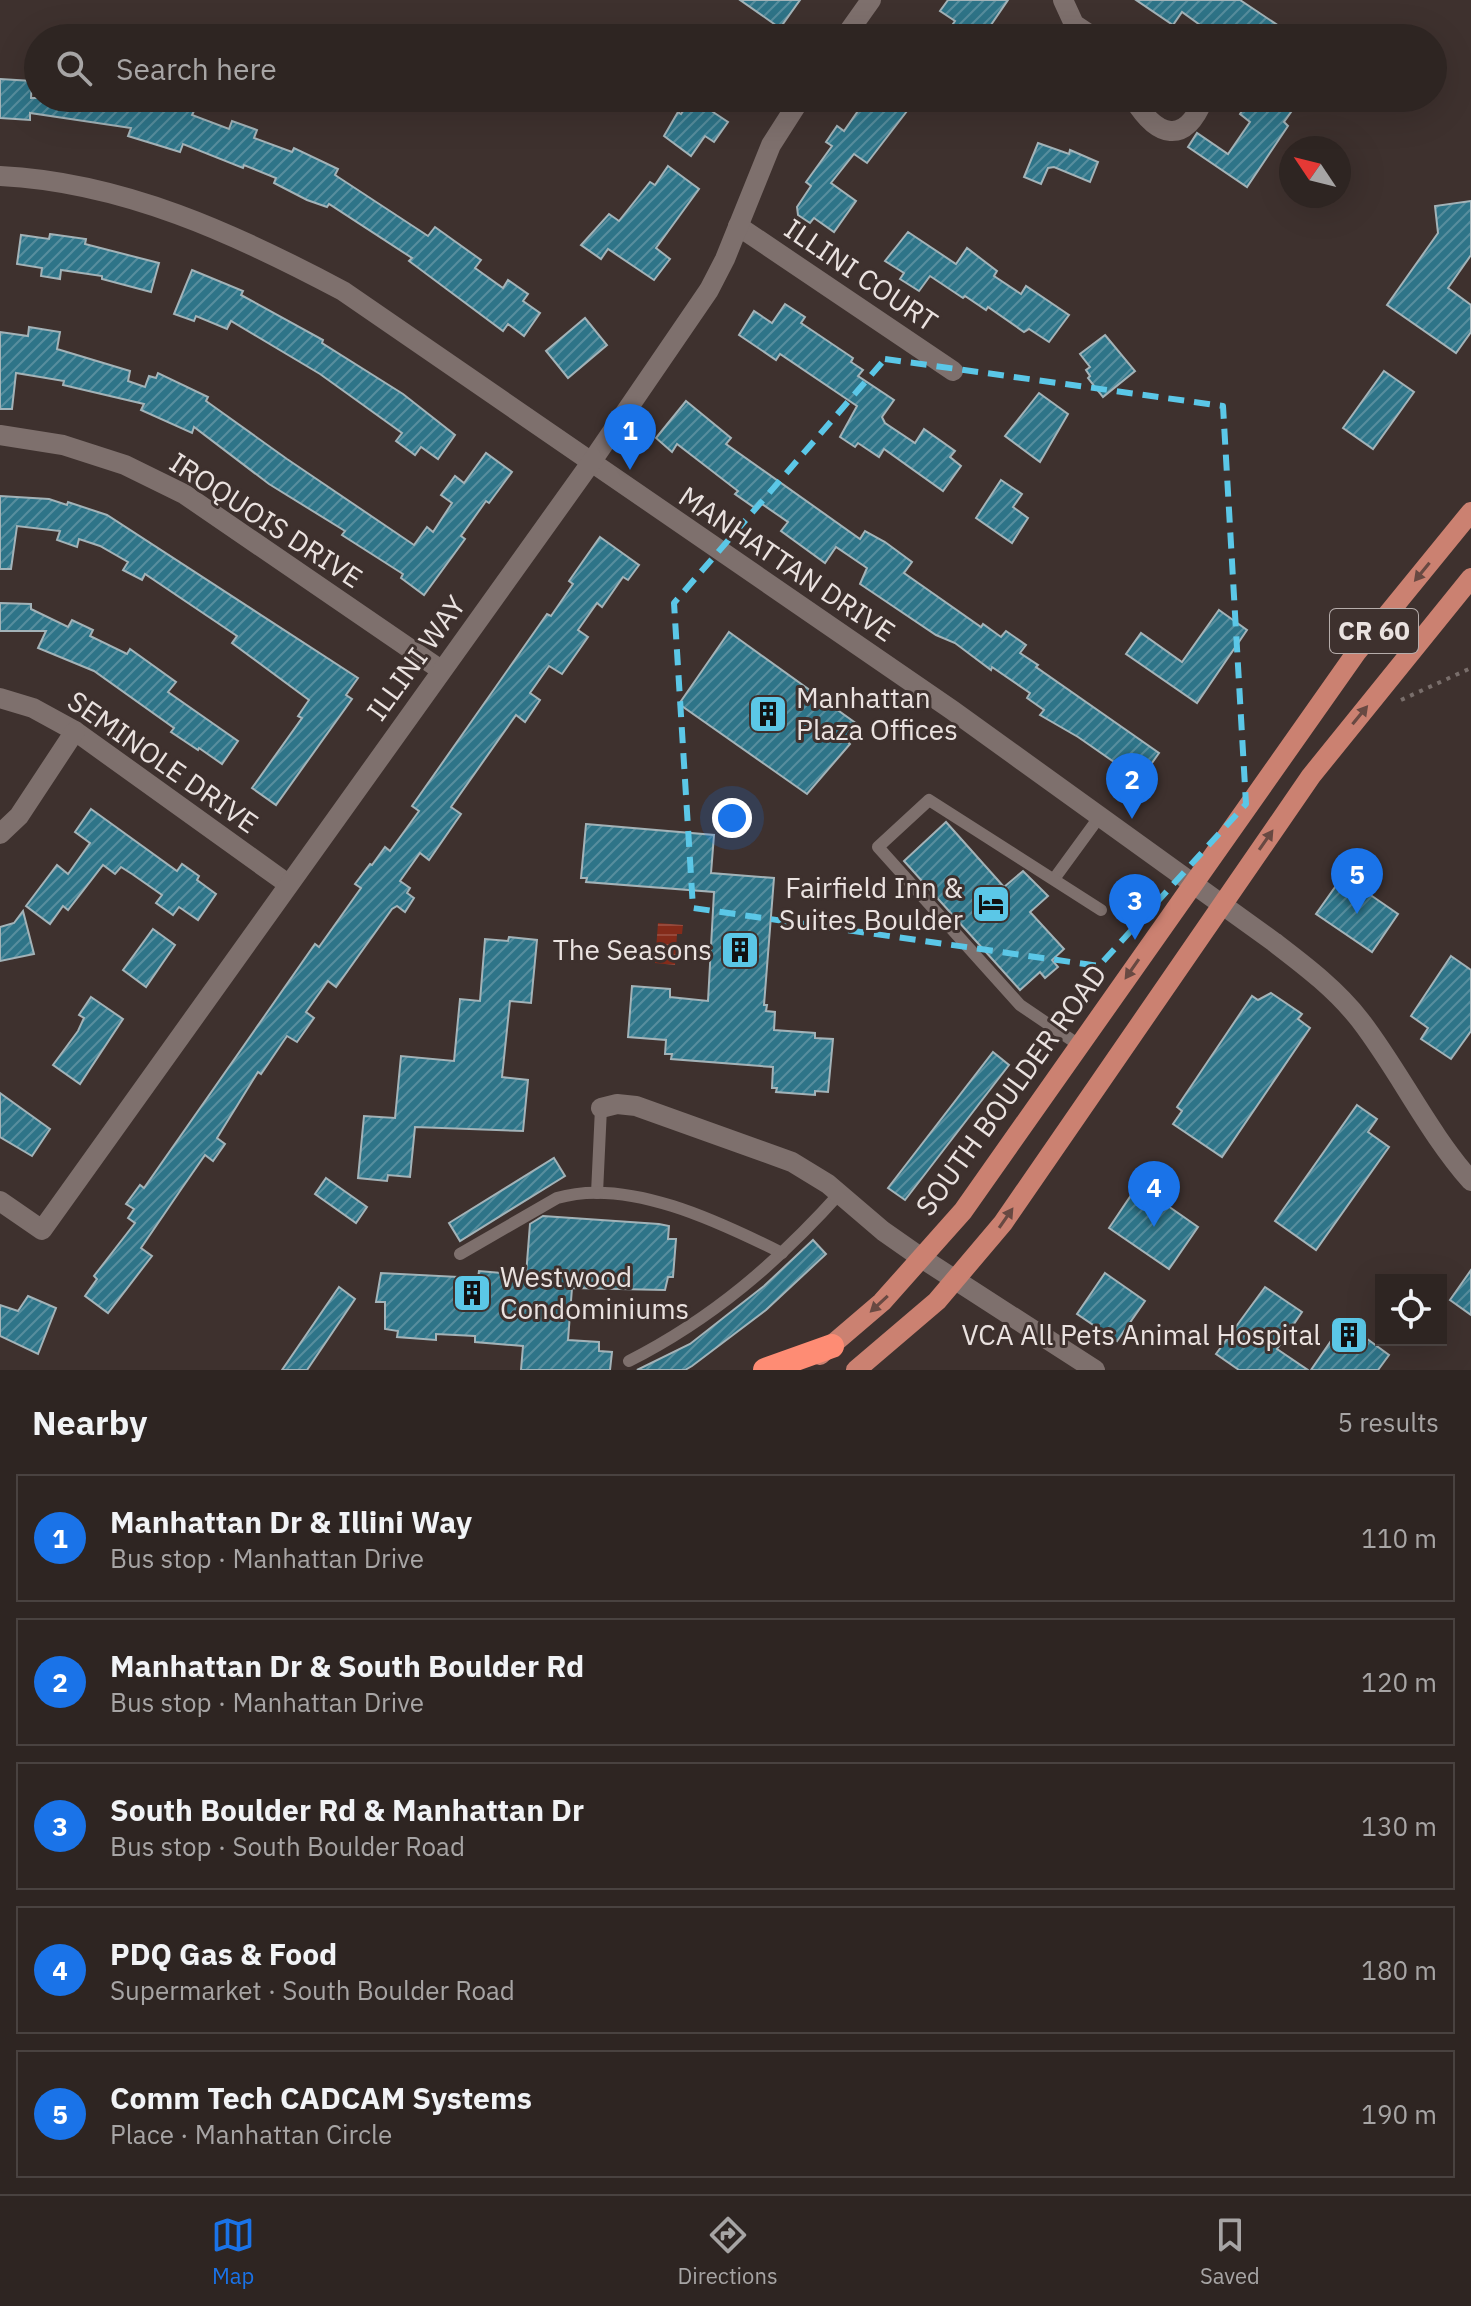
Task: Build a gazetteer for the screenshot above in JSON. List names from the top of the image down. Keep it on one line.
{"streets":{"main road":["CR 60","SOUTH BOULDER ROAD"],"street":["ILLINI COURT","IROQUOIS DRIVE","MANHATTAN DRIVE","ILLINI WAY","SEMINOLE DRIVE"]},"crossings":[["ILLINI COURT","ILLINI WAY"],["IROQUOIS DRIVE","ILLINI WAY"],["MANHATTAN DRIVE","CR 60"],["MANHATTAN DRIVE","ILLINI WAY"],["MANHATTAN DRIVE","SOUTH BOULDER ROAD"],["ILLINI WAY","SEMINOLE DRIVE"]],"places":{"building":["Manhattan Plaza Offices","The Seasons","Westwood Condominiums","VCA All Pets Animal Hospital"],"hotel":["Fairfield Inn & Suites Boulder"]},"north":"top left","page":{"search":"Search here","pins":["1","2","5","3","4"],"heading":["Nearby","5 results"],"list":[{"mark":"1","name":"Manhattan Dr & Illini Way","note":"Bus stop · Manhattan Drive","value":"110 m"},{"mark":"2","name":"Manhattan Dr & South Boulder Rd","note":"Bus stop · Manhattan Drive","value":"120 m"},{"mark":"3","name":"South Boulder Rd & Manhattan Dr","note":"Bus stop · South Boulder Road","value":"130 m"},{"mark":"4","name":"PDQ Gas & Food","note":"Supermarket · South Boulder Road","value":"180 m"},{"mark":"5","name":"Comm Tech CADCAM Systems","note":"Place · Manhattan Circle","value":"190 m"}],"nav":["Map","Directions","Saved"]}}
